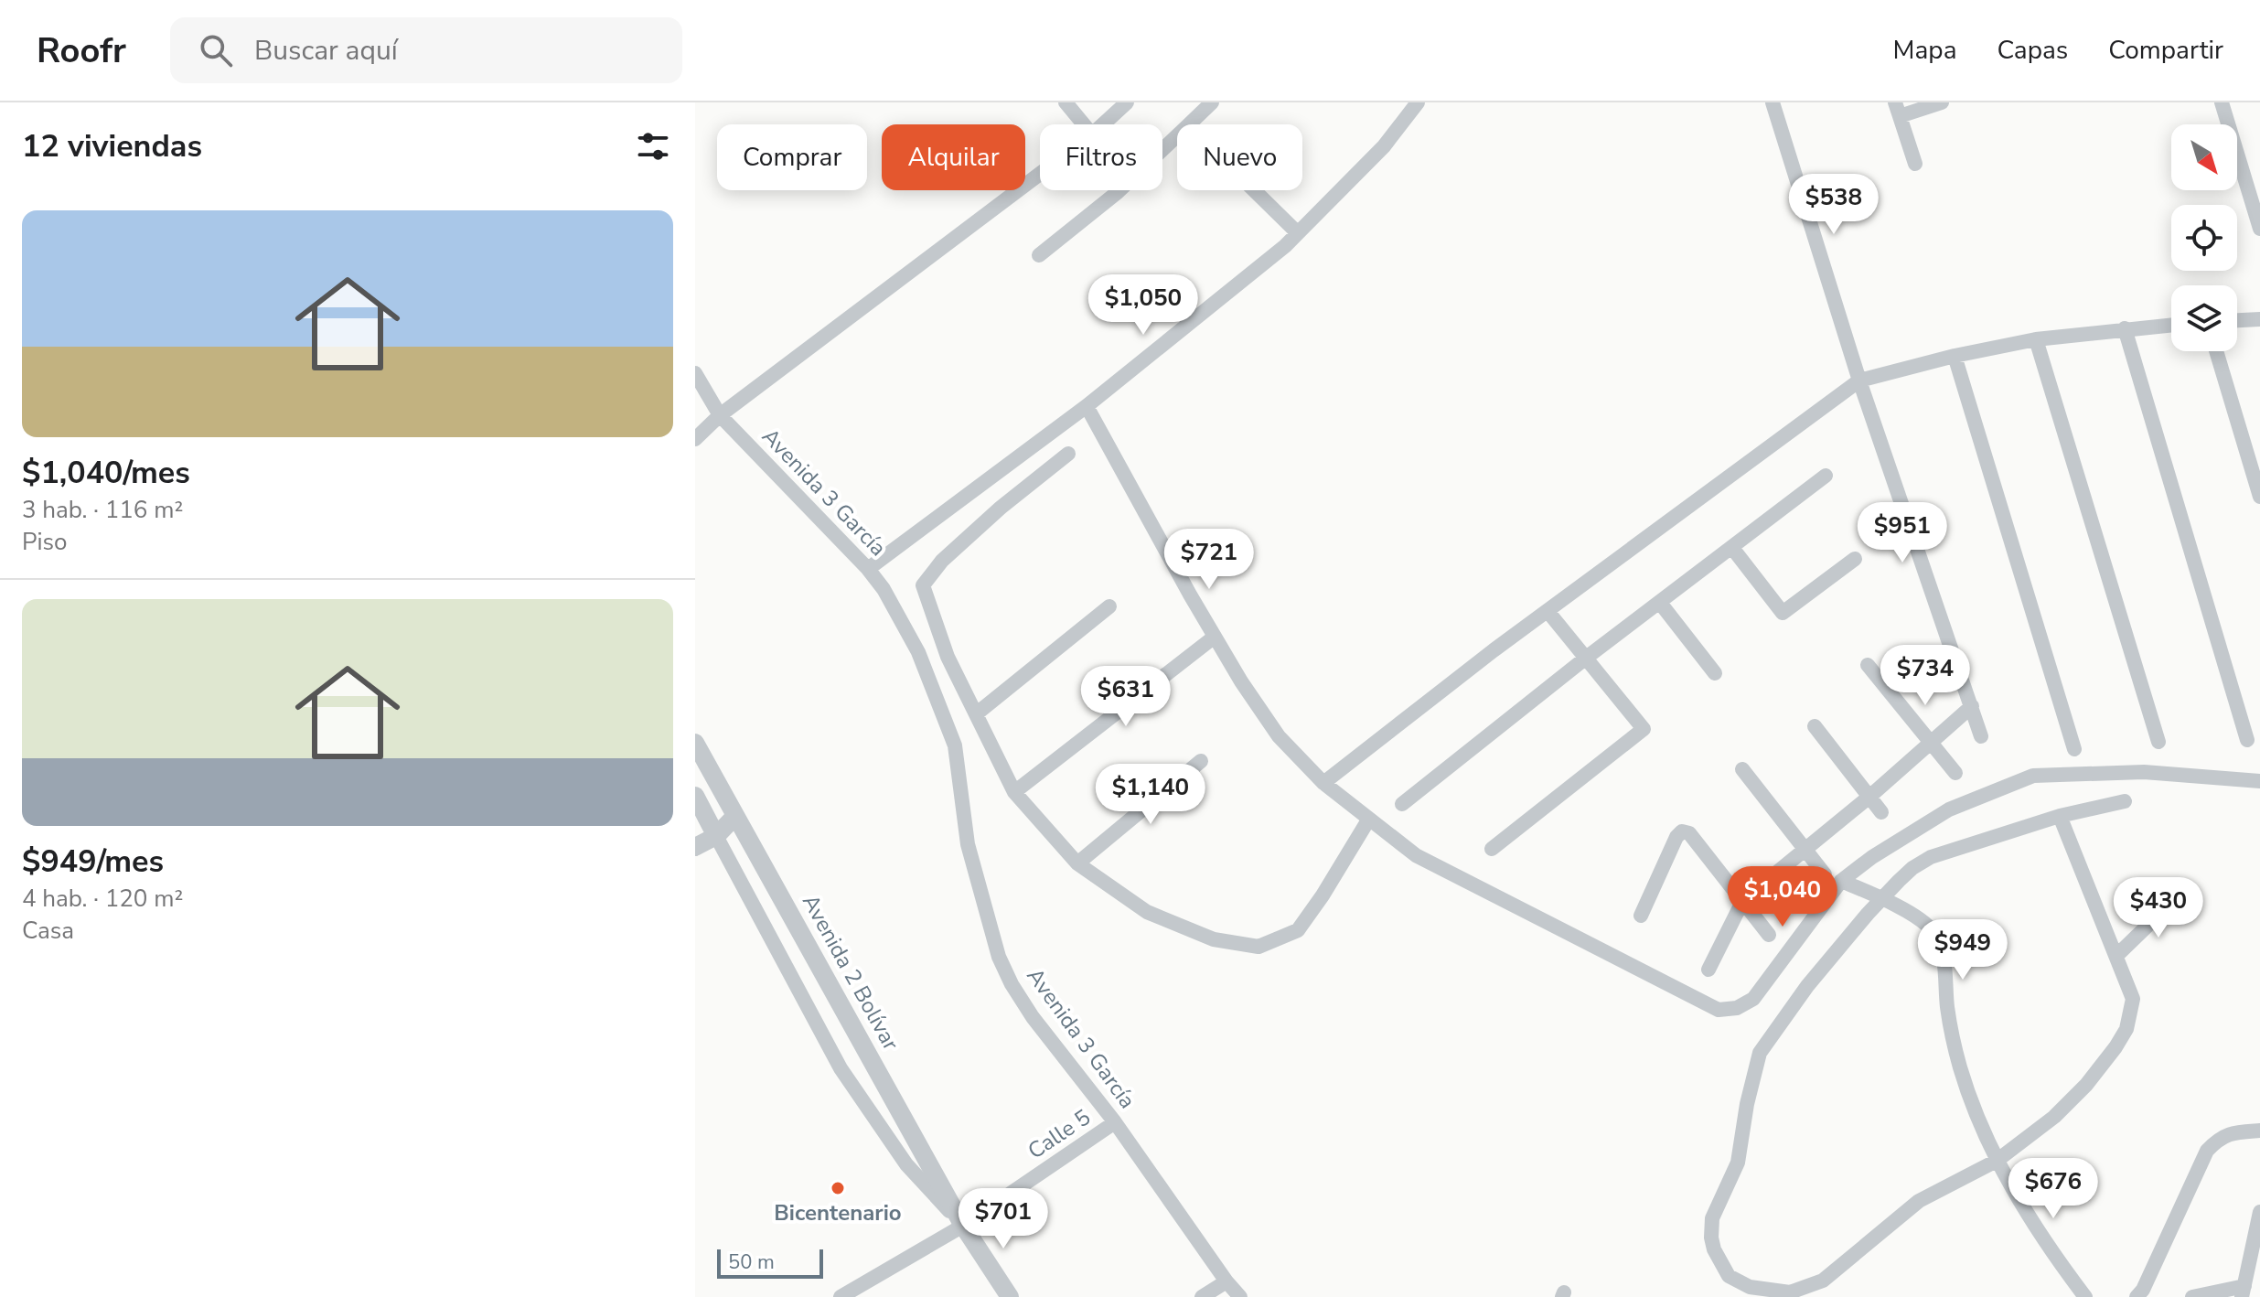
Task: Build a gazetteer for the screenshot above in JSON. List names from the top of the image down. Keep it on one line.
{"streets":{"street":["Avenida 3 García","Avenida 2 Bolívar","Calle 5"]},"crossings":[["Avenida 3 García","Calle 5"],["Avenida 2 Bolívar","Calle 5"]],"places":["Bicentenario"],"scale_bar":"50 m","north":"bottom right","page":{"header":"Roofr","search":"Buscar aquí","nav":["Mapa","Capas","Compartir"],"heading":"12 viviendas","chip":["Comprar","Alquilar","Filtros","Nuevo"],"price":["$538","$1,050","$951","$721","$734","$631","$1,140","$1,040","$430","$949","$676","$701"],"list":[{"name":"$1,040/mes","note":"3 hab. · 116 m² · Piso"},{"name":"$949/mes","note":"4 hab. · 120 m² · Casa"}],"scale":"50 m"}}
